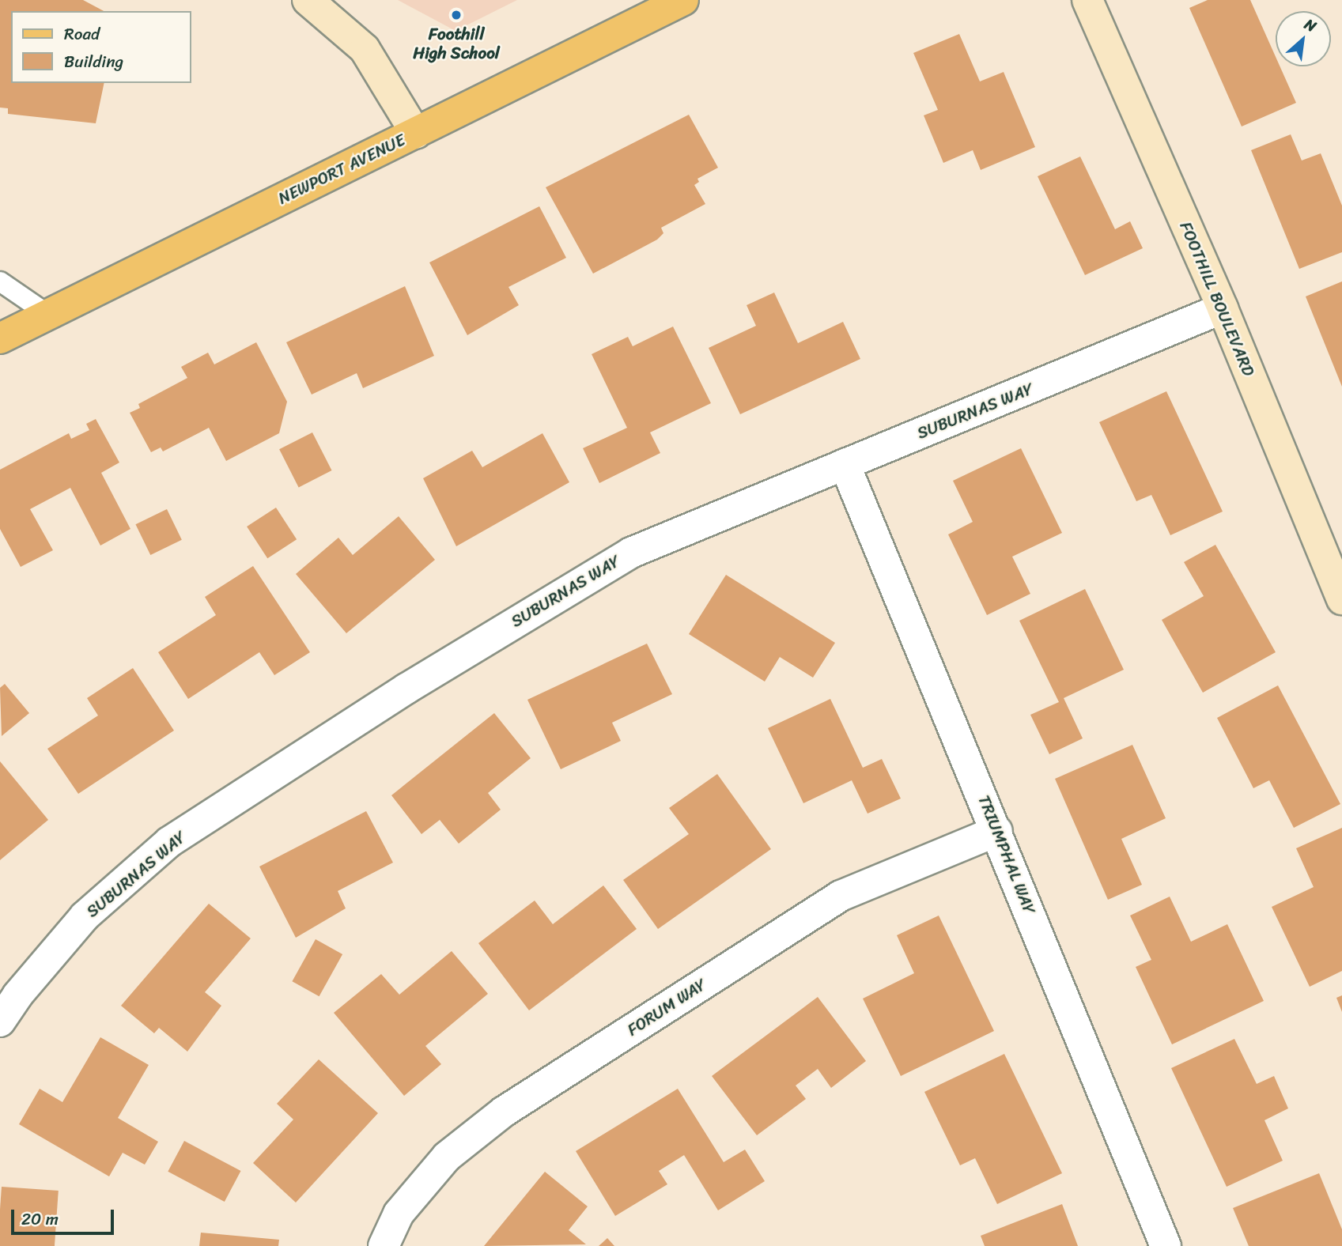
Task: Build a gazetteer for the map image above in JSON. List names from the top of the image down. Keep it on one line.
{"streets":{"main road":["NEWPORT AVENUE"],"street":["FOOTHILL BOULEVARD","SUBURNAS WAY","TRIUMPHAL WAY","FORUM WAY"]},"crossings":[["FOOTHILL BOULEVARD","SUBURNAS WAY"],["SUBURNAS WAY","TRIUMPHAL WAY"],["TRIUMPHAL WAY","FORUM WAY"]],"places":["Foothill High School"],"legend":["Road","Building"],"scale_bar":"20 m","north":"top right"}
